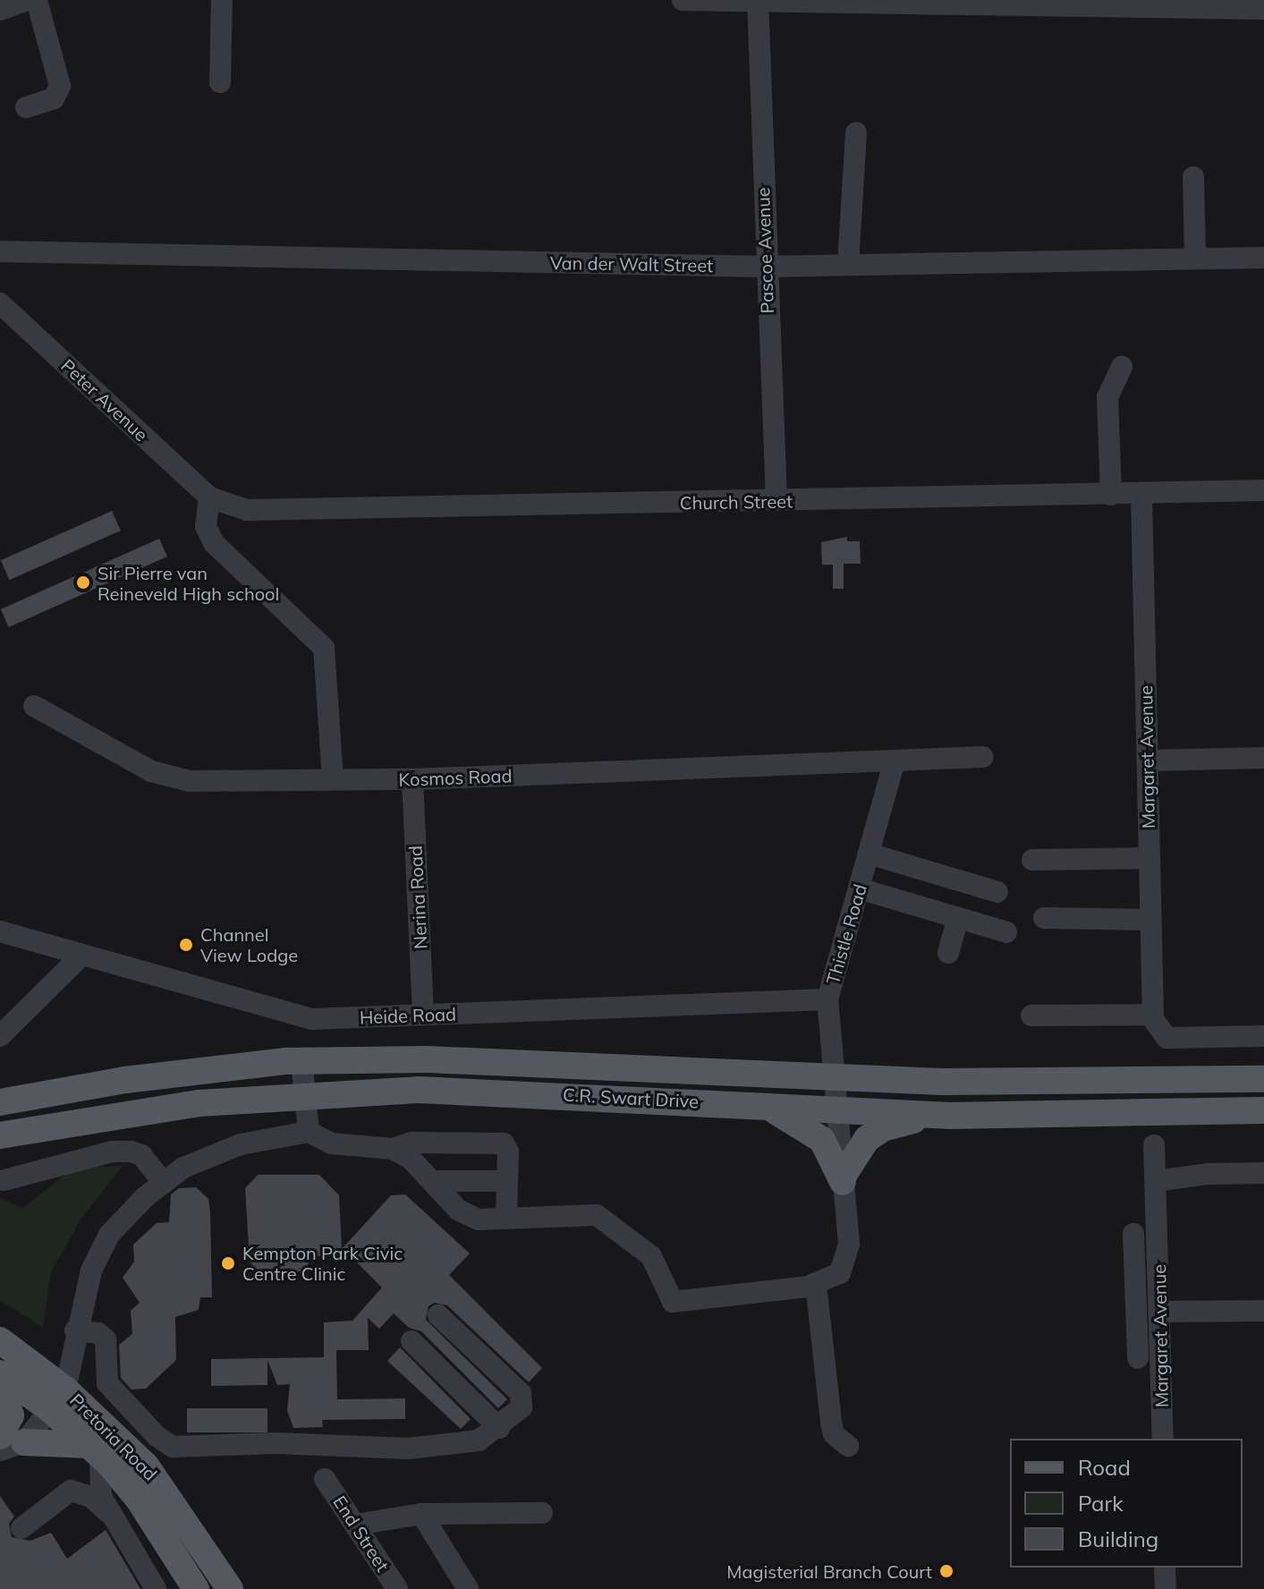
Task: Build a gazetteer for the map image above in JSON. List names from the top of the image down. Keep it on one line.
{"streets":{"main road":["C.R. Swart Drive","Pretoria Road"],"street":["Pascoe Avenue","Van der Walt Street","Peter Avenue","Church Street","Margaret Avenue","Kosmos Road","Nerina Road","Thistle Road","Heide Road","End Street"]},"crossings":[["Pascoe Avenue","Van der Walt Street"],["Pascoe Avenue","Church Street"],["Peter Avenue","Church Street"],["Church Street","Margaret Avenue"],["Kosmos Road","Nerina Road"],["Kosmos Road","Thistle Road"],["Nerina Road","Heide Road"],["Thistle Road","Heide Road"],["Thistle Road","C.R. Swart Drive"]],"places":["Sir Pierre van Reineveld High school","Channel View Lodge","Kempton Park Civic Centre Clinic","Magisterial Branch Court"],"legend":["Road","Park","Building"]}
